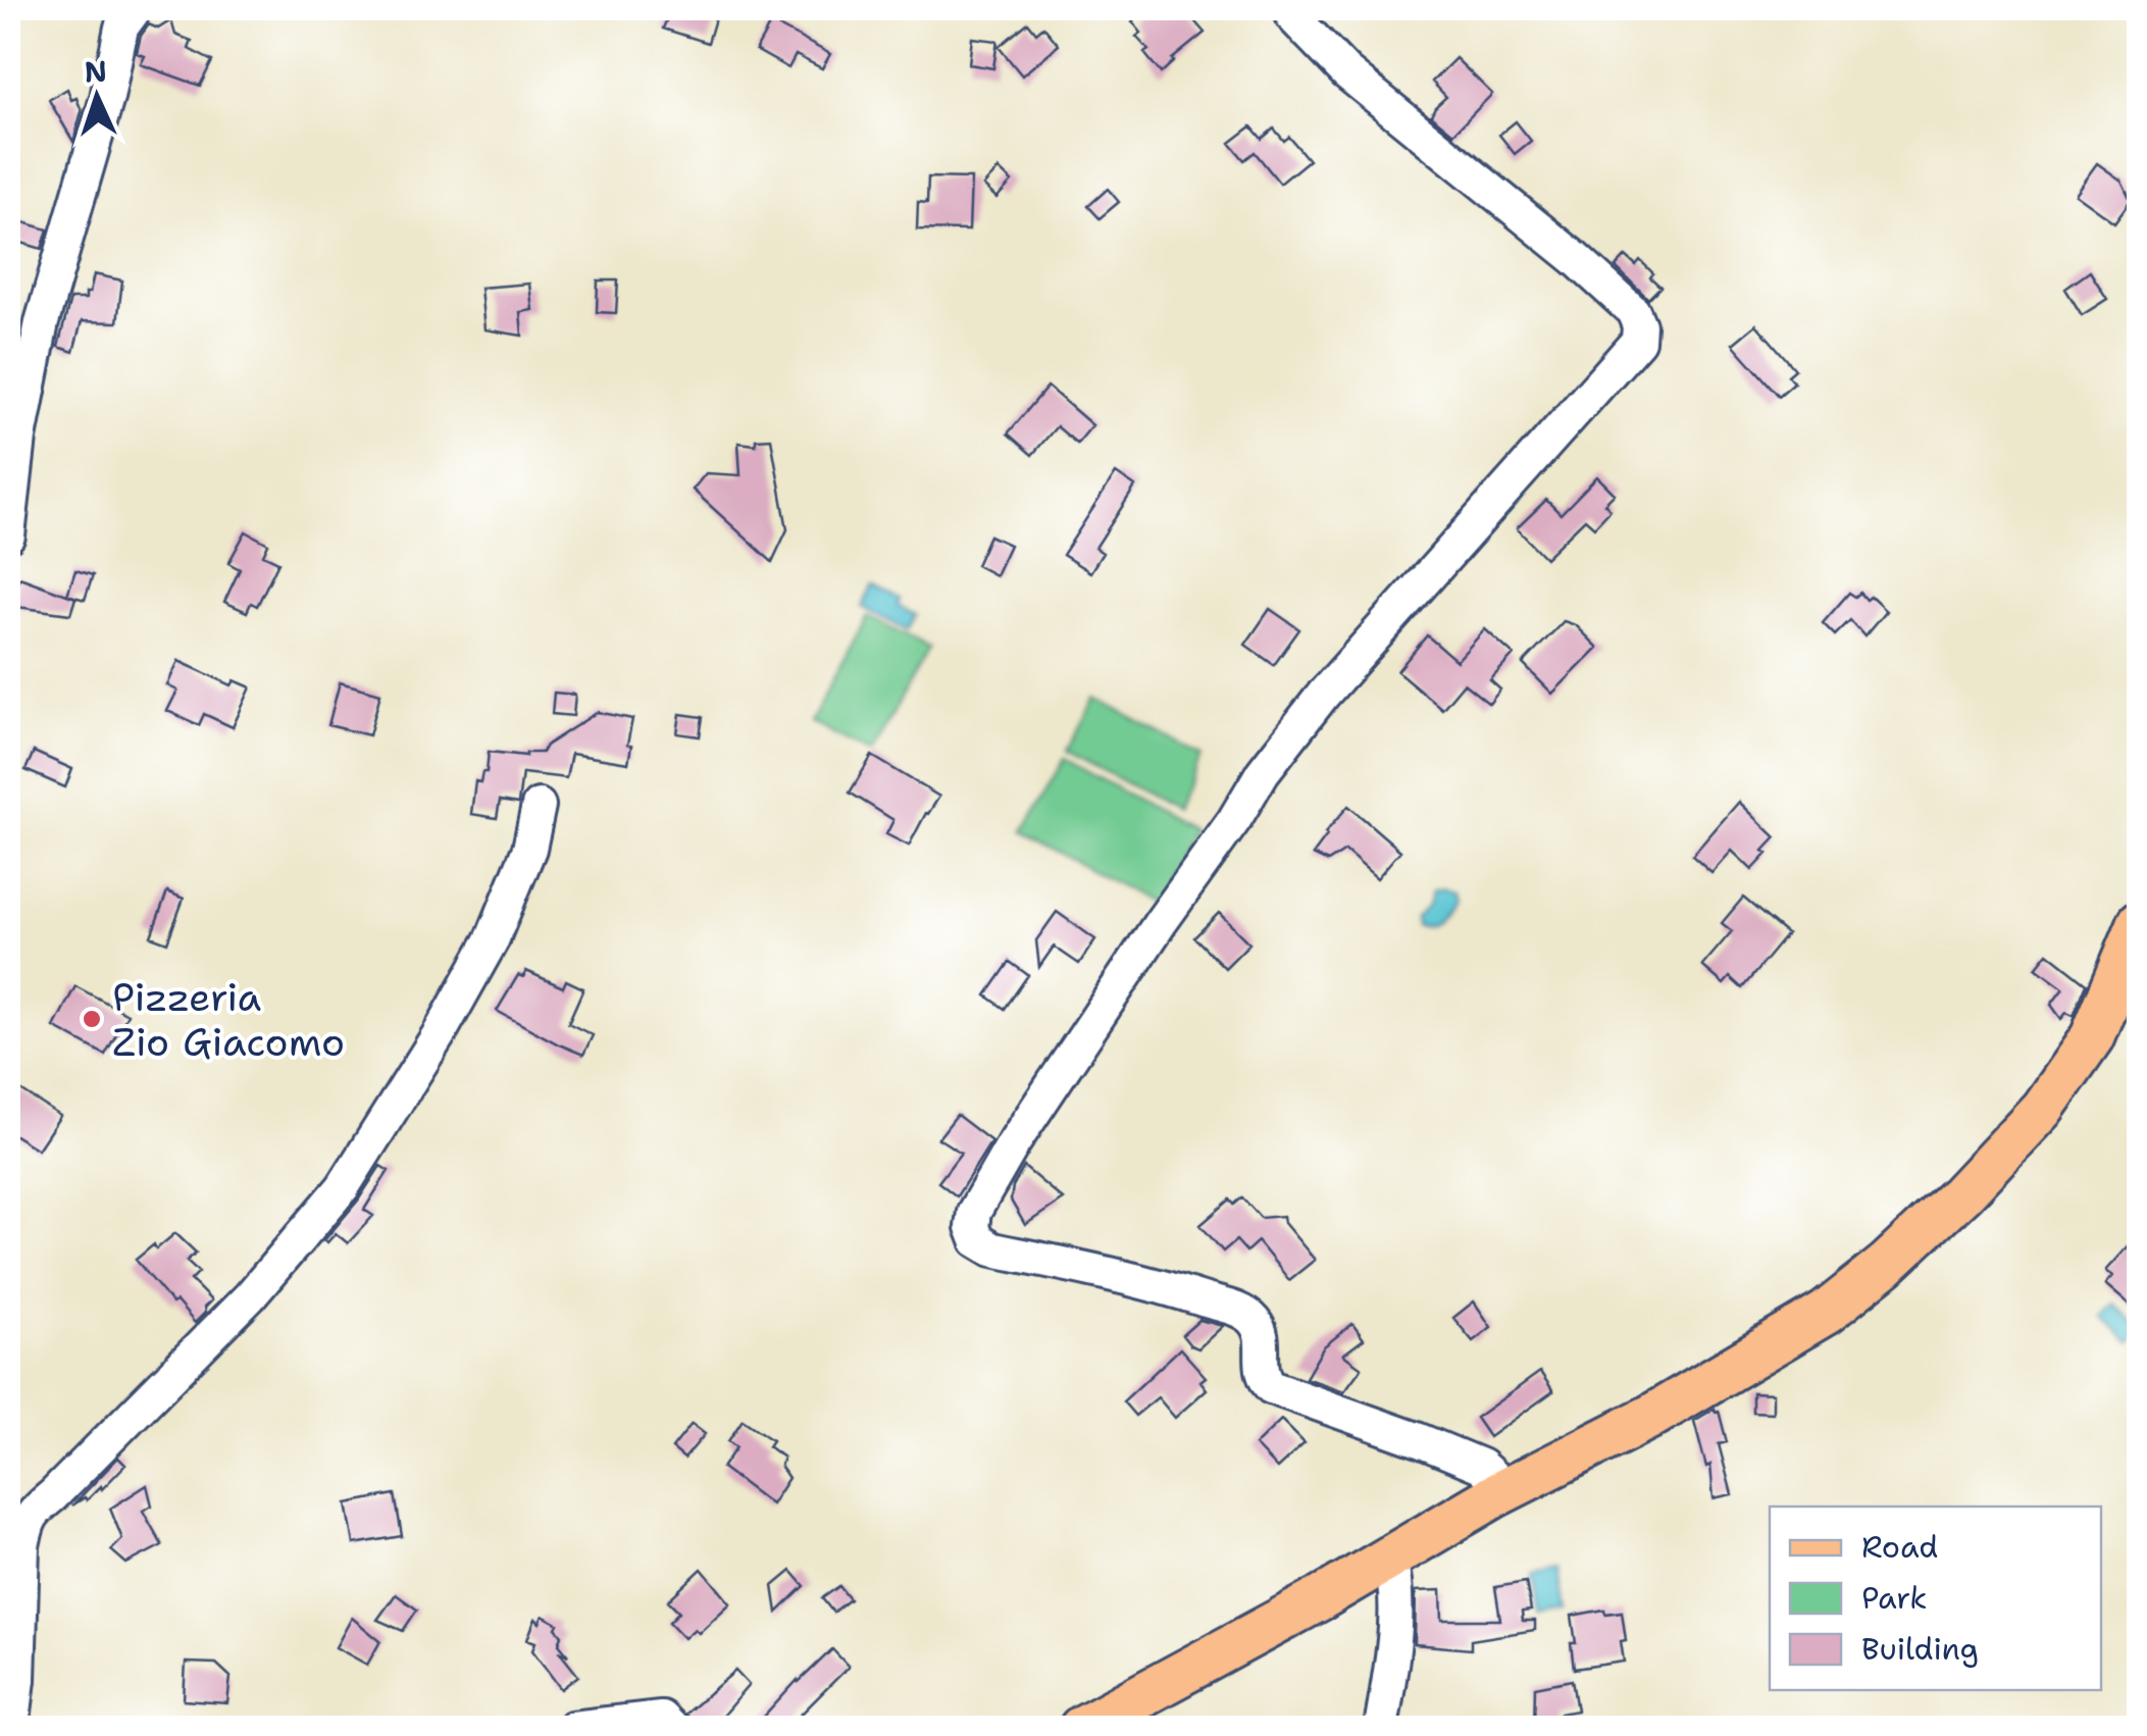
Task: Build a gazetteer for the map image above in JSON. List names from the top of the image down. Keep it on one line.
{"places":["Pizzeria Zio Giacomo"],"legend":["Road","Park","Building"],"north":"top"}
